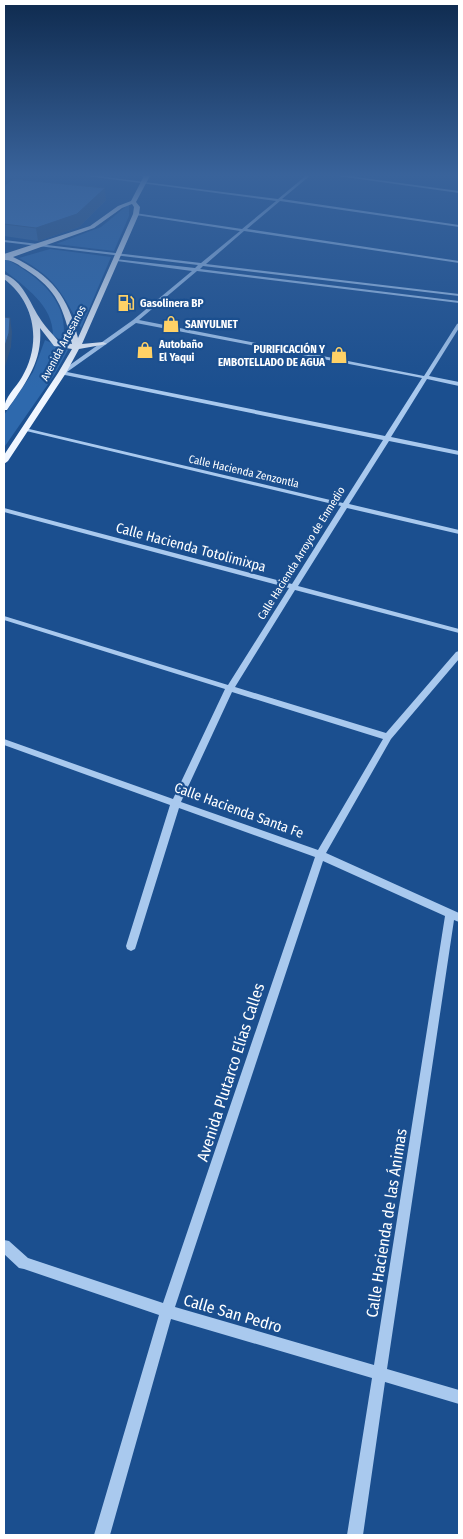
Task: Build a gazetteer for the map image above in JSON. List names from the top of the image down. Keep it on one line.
{"streets":{"main road":["Avenida Artesanos"],"street":["Calle Hacienda Zenzontla","Calle Hacienda Totolimixpa","Calle Hacienda Arroyo de Enmedio","Calle Hacienda Santa Fe","Avenida Plutarco Elías Calles","Calle Hacienda de las Ánimas","Calle San Pedro"]},"crossings":[["Avenida Artesanos","Calle Hacienda Zenzontla"],["Calle Hacienda Zenzontla","Calle Hacienda Arroyo de Enmedio"],["Calle Hacienda Totolimixpa","Calle Hacienda Arroyo de Enmedio"],["Calle Hacienda Arroyo de Enmedio","Calle Hacienda Santa Fe"],["Calle Hacienda Santa Fe","Avenida Plutarco Elías Calles"],["Calle Hacienda Santa Fe","Calle Hacienda de las Ánimas"],["Avenida Plutarco Elías Calles","Calle San Pedro"],["Calle Hacienda de las Ánimas","Calle San Pedro"]],"places":{"fuel station":["Gasolinera BP"],"shop":["SANYULNET","Autobaño El Yaqui","PURIFICACIÓN Y EMBOTELLADO DE AGUA"]}}
